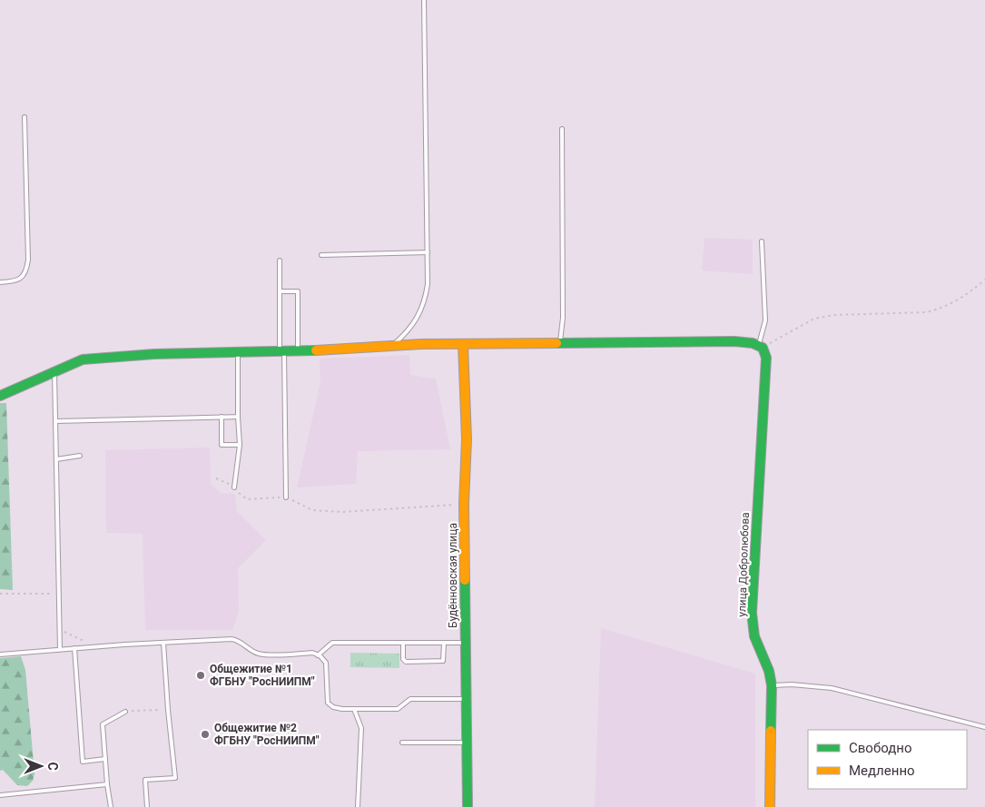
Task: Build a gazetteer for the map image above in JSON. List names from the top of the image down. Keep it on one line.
{"streets":{"street":["улица Добролюбова","Будённовская улица"]},"places":["Общежитие №1 ФГБНУ \"РосНИИПМ\"","Общежитие №2 ФГБНУ \"РосНИИПМ\""],"legend":["Свободно","Медленно"],"north":"right"}
